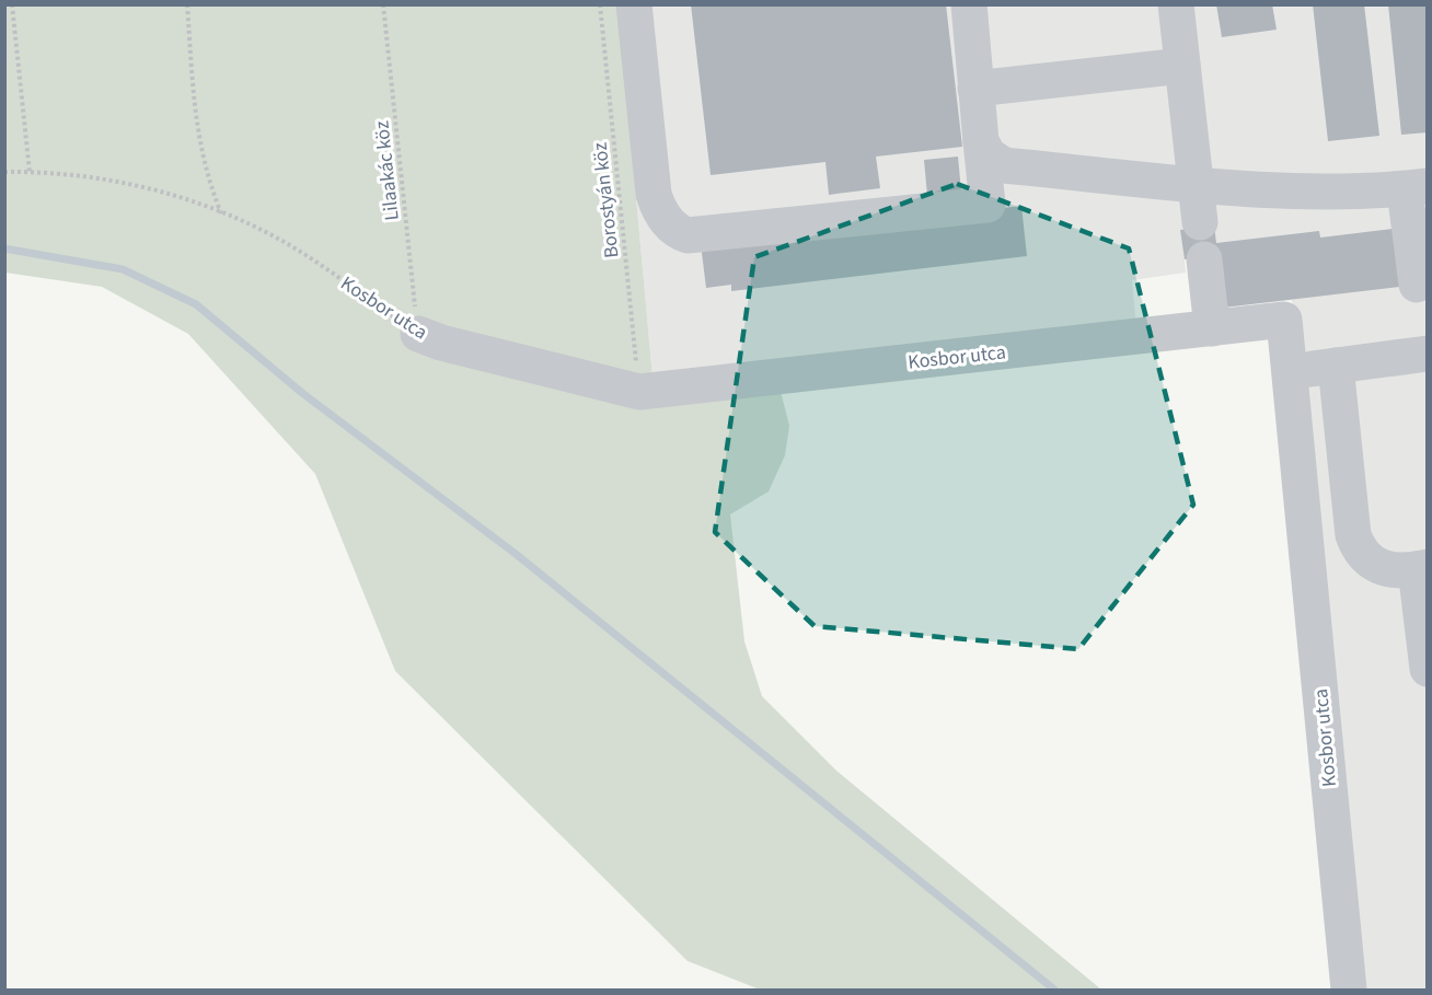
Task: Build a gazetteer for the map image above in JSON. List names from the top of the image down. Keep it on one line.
{"streets":{"lane":["Kosbor utca"],"path":["Lilaakác köz","Borostyán köz"]},"crossings":[["Lilaakác köz","Kosbor utca"],["Borostyán köz","Kosbor utca"]]}
